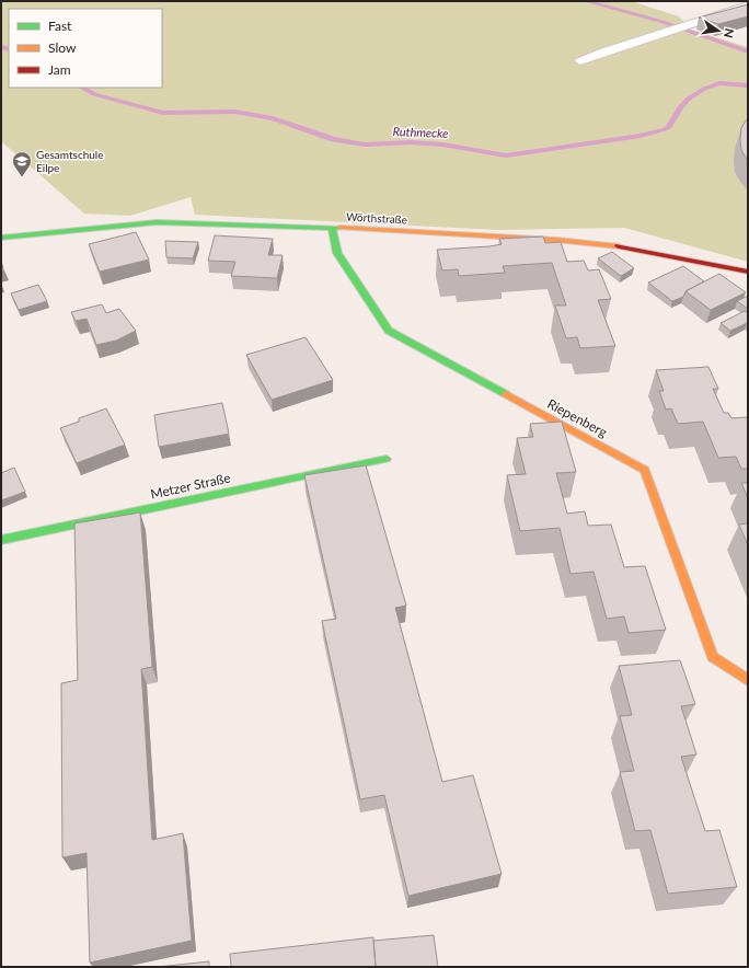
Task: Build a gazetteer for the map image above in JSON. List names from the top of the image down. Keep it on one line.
{"streets":{"street":["Wörthstraße","Riepenberg","Metzer Straße"]},"crossings":[["Wörthstraße","Riepenberg"]],"water":["Ruthmecke"],"places":{"school or university":["Gesamtschule Eilpe"]},"legend":["Fast","Slow","Jam"],"north":"right"}
